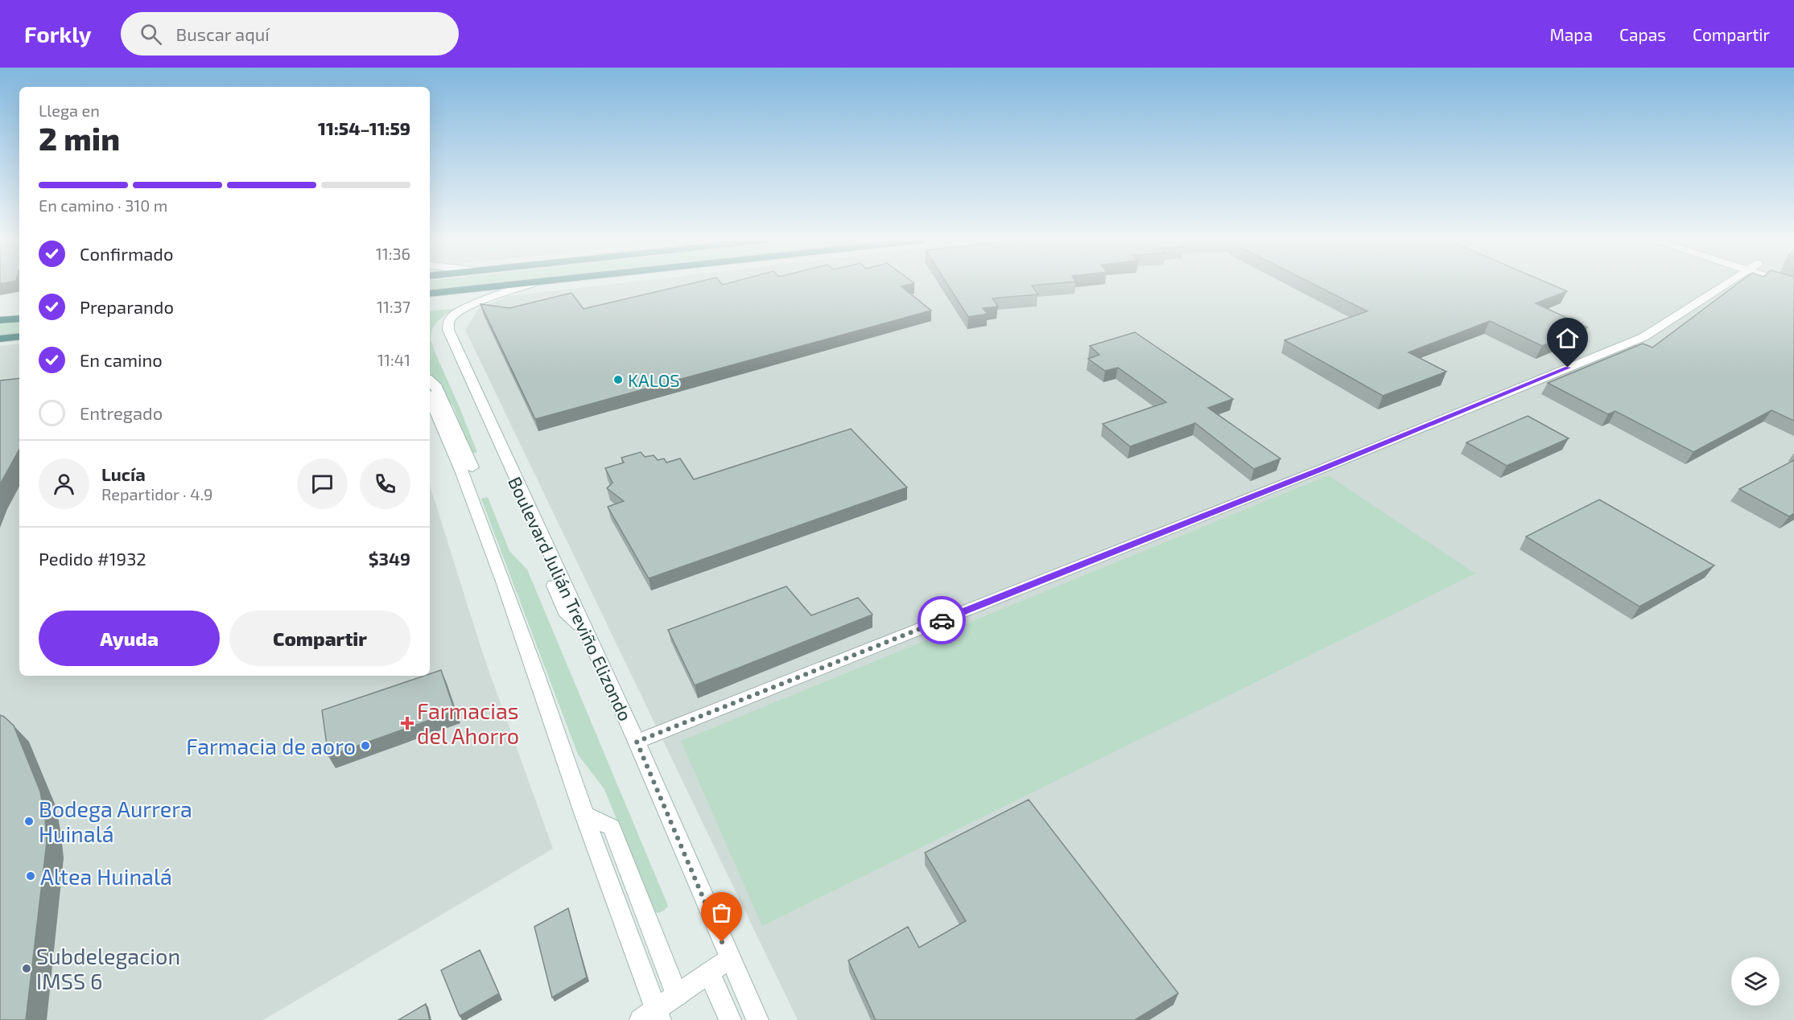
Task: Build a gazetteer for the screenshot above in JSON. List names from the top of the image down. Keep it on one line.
{"streets":{"main road":["Boulevard Julián Treviño Elizondo"]},"places":{"other":["KALOS","Farmacia de aoro","Bodega Aurrera Huinalá","Altea Huinalá","Subdelegacion IMSS 6"],"health":["Farmacias del Ahorro"]},"page":{"header":"Forkly","search":"Buscar aquí","nav":["Mapa","Capas","Compartir"],"heading":["2 min","Llega en","11:54–11:59"],"panel":["Lucía","Repartidor · 4.9","Pedido #1932","$349"],"bar":"En camino · 310 m","list":[["Confirmado","11:36"],["Preparando","11:37"],["En camino","11:41"],"Entregado"],"buttons":["Ayuda","Compartir"]}}
